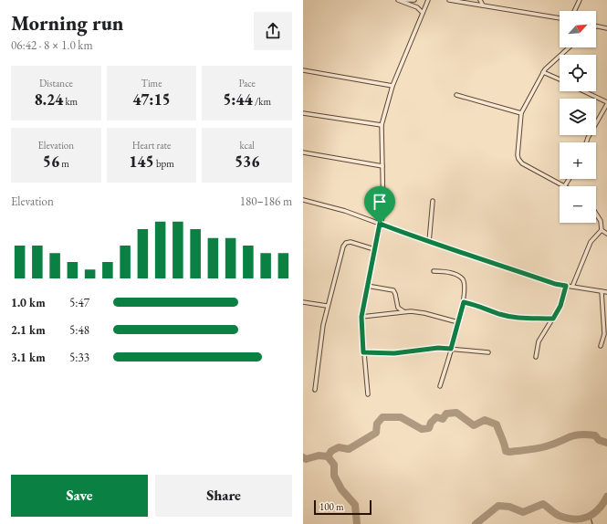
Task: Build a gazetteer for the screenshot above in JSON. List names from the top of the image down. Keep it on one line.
{"scale_bar":"100 m","north":"top right","page":{"heading":["Morning run","06:42 · 8 × 1.0 km"],"map_buttons":["+","−"],"stats":[["Distance","8.24 km"],["Time","47:15"],["Pace","5:44 /km"],["Elevation","56 m"],["Heart rate","145 bpm"],["kcal","536"]],"chart":["Elevation","180–186 m"],"list":[{"name":"1.0 km","note":"5:47"},{"name":"2.1 km","note":"5:48"},{"name":"3.1 km","note":"5:33"}],"buttons":["Save","Share"],"scale":"100 m"}}
